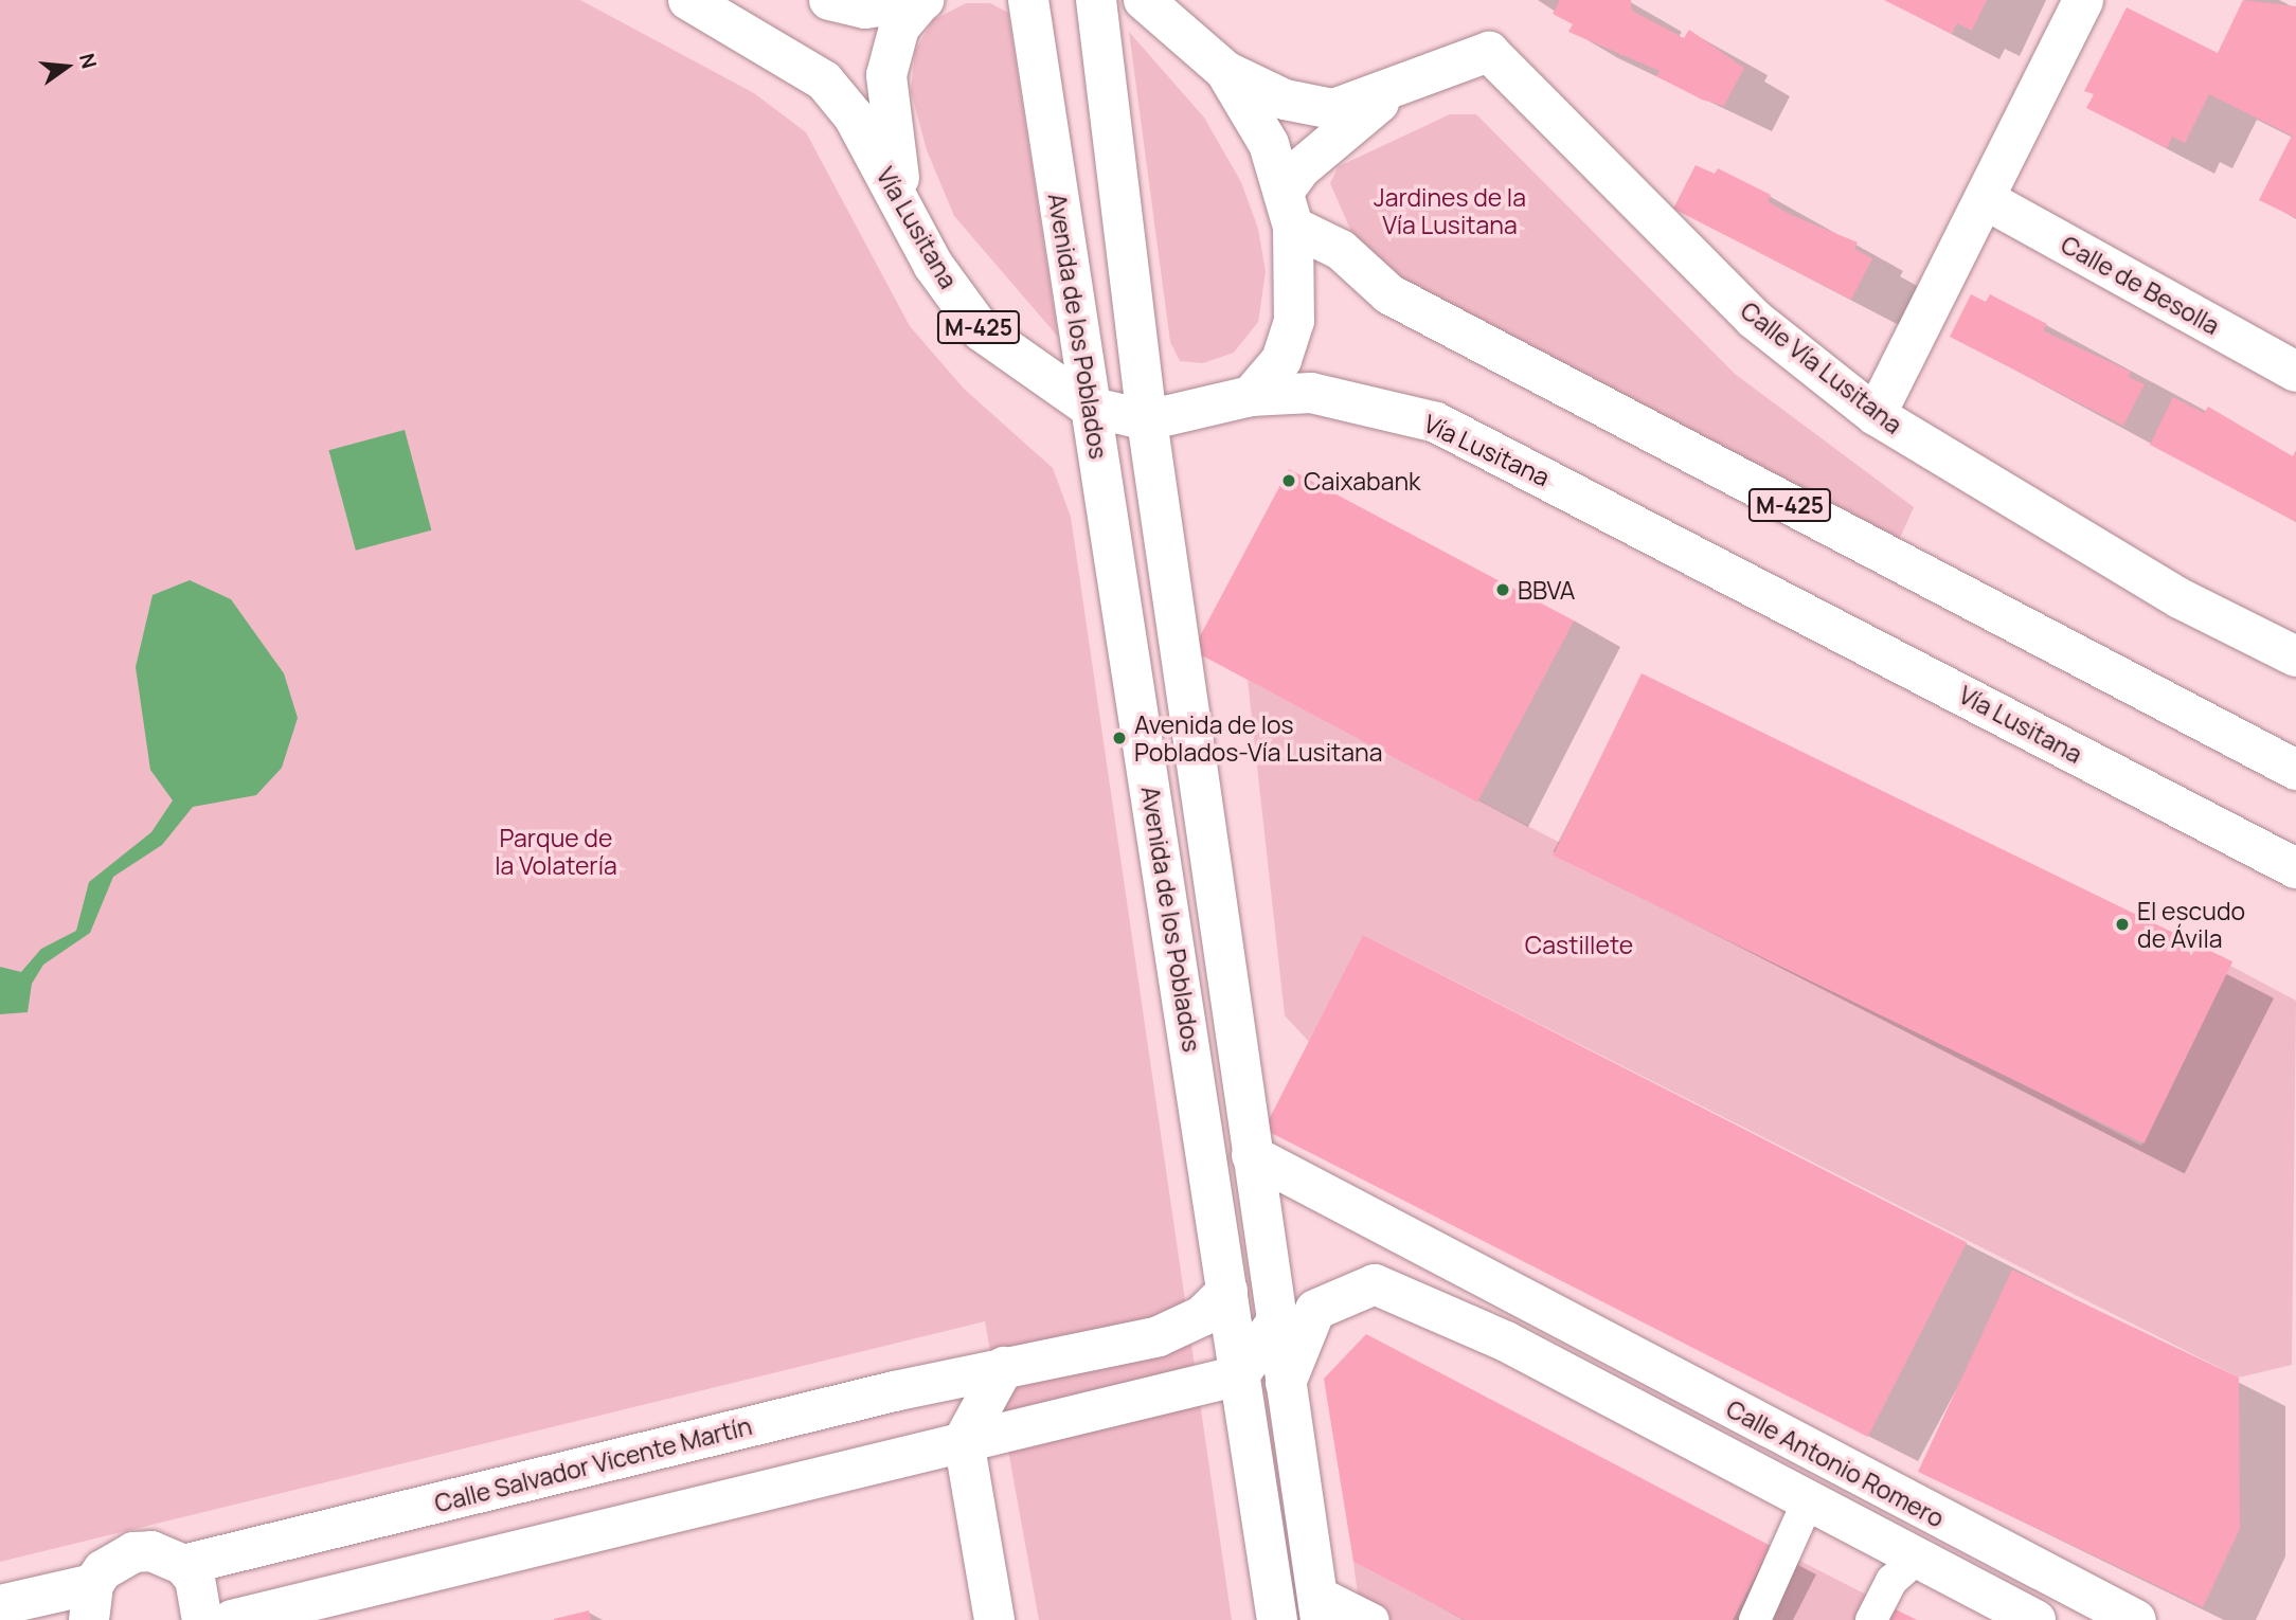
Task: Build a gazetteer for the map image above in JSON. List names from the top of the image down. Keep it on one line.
{"streets":{"main road":["Vía Lusitana","Calle de Besolla","Avenida de los Poblados","M-425","Calle Vía Lusitana","Calle Antonio Romero","Calle Salvador Vicente Martín"]},"crossings":[["Vía Lusitana","Avenida de los Poblados"],["Vía Lusitana","M-425"],["Avenida de los Poblados","Calle Antonio Romero"],["Avenida de los Poblados","Calle Salvador Vicente Martín"],["M-425","Calle Vía Lusitana"]],"parks":["Jardines de la Vía Lusitana","Parque de la Volatería","Castillete"],"places":["Caixabank","BBVA","Avenida de los Poblados-Vía Lusitana","El escudo de Ávila"],"north":"right"}
